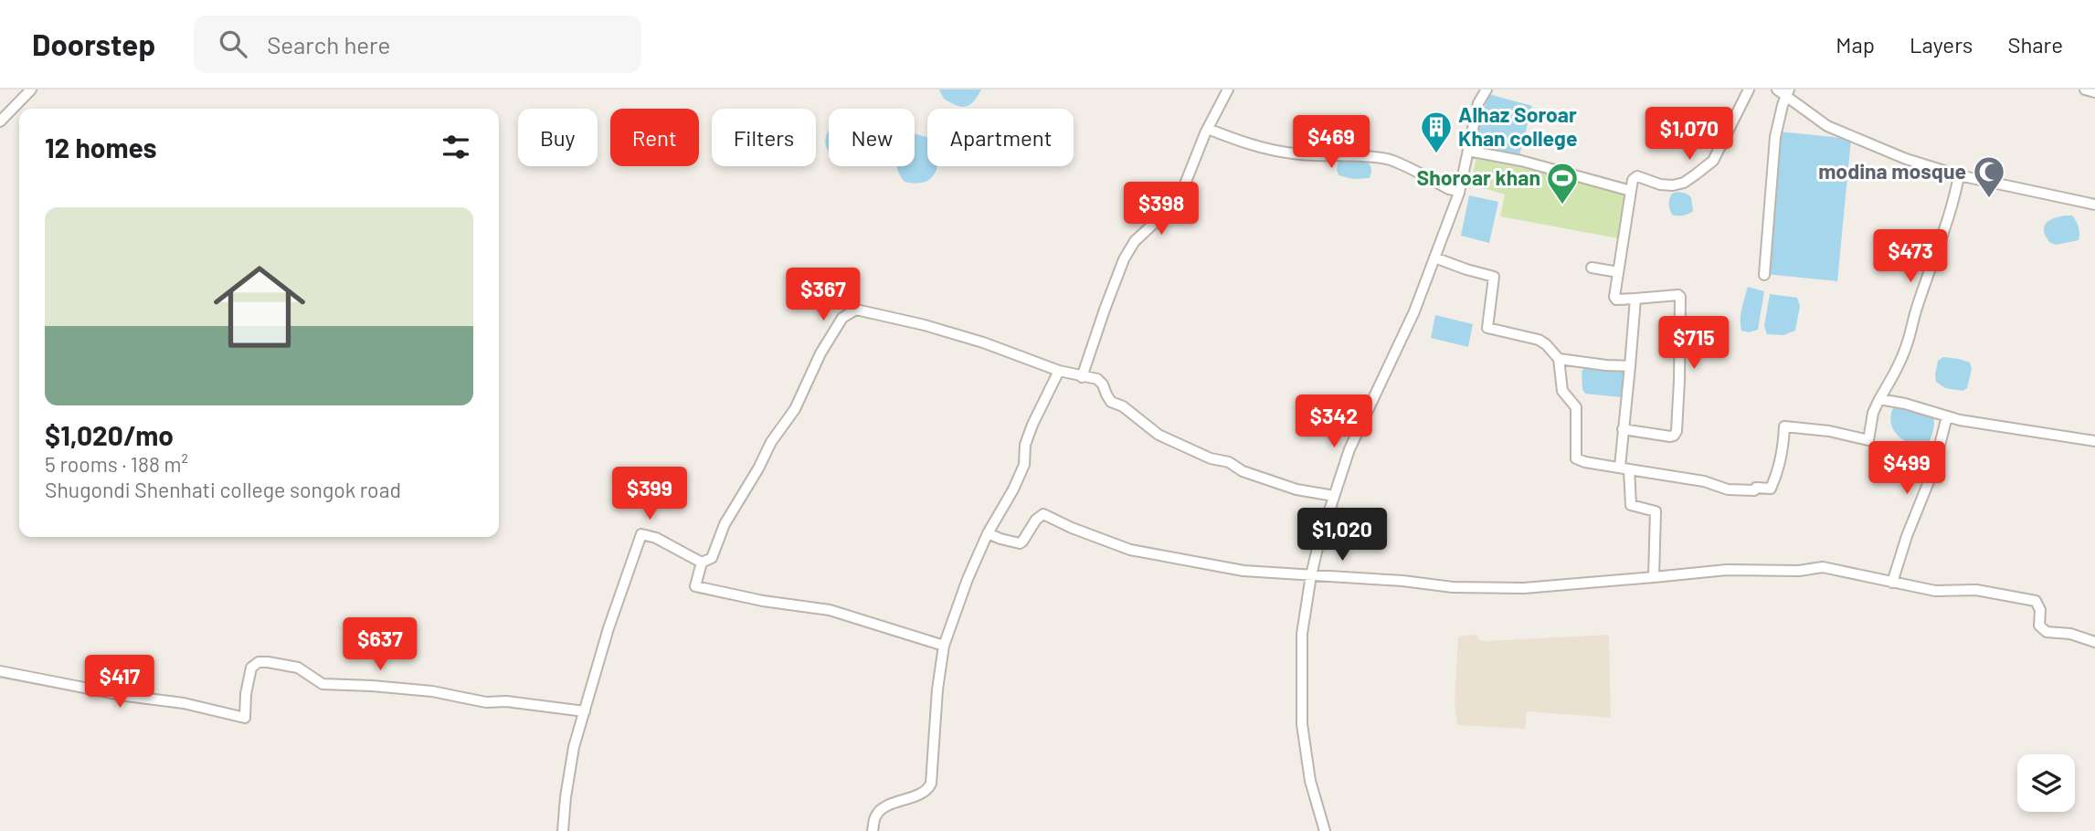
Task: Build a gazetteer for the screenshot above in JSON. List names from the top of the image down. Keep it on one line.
{"places":{"building":["Alhaz Soroar Khan college"],"mosque":["modina mosque"],"sports":["Shoroar khan"]},"page":{"header":"Doorstep","search":"Search here","nav":["Map","Layers","Share"],"price":["$1,070","$469","$398","$473","$367","$715","$342","$499","$399","$1,020","$637","$417"],"chip":["Buy","Rent","Filters","New","Apartment"],"heading":"12 homes","list":[{"name":"$1,020/mo","note":"5 rooms · 188 m² · Shugondi Shenhati college songok road"}]}}
